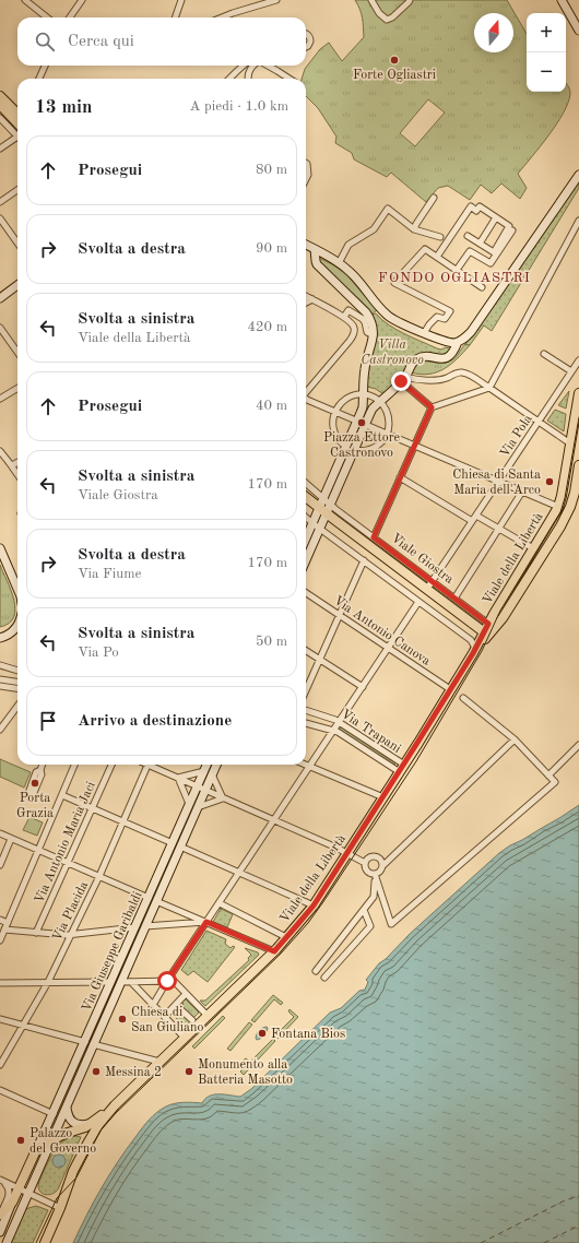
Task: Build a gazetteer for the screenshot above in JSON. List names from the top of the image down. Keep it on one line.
{"streets":{"main road":["Viale Giostra","Viale della Libertà","Via Giuseppe Garibaldi"],"street":["Via Pola","Via Antonio Canova","Via Trapani","Via Antonio Maria Jaci","Via Placida"]},"crossings":[["Via Pola","Viale Giostra"],["Viale Giostra","Viale della Libertà"],["Viale della Libertà","Via Antonio Canova"],["Viale della Libertà","Via Trapani"]],"districts":["FONDO OGLIASTRI"],"parks":["Villa Castronovo"],"places":["Forte Ogliastri","Piazza Ettore Castronovo","Chiesa di Santa Maria dell'Arco","Porta Grazia","Chiesa di San Giuliano","Fontana Bios","Messina 2","Monumento alla Batteria Masotto","Palazzo del Governo"],"north":"top","page":{"map_buttons":["+","−"],"search":"Cerca qui","heading":["13 min","A piedi · 1.0 km"],"list":[["Prosegui","80 m"],["Svolta a destra","90 m"],["Svolta a sinistra","Viale della Libertà","420 m"],["Prosegui","40 m"],["Svolta a sinistra","Viale Giostra","170 m"],["Svolta a destra","Via Fiume","170 m"],["Svolta a sinistra","Via Po","50 m"],"Arrivo a destinazione"]}}
